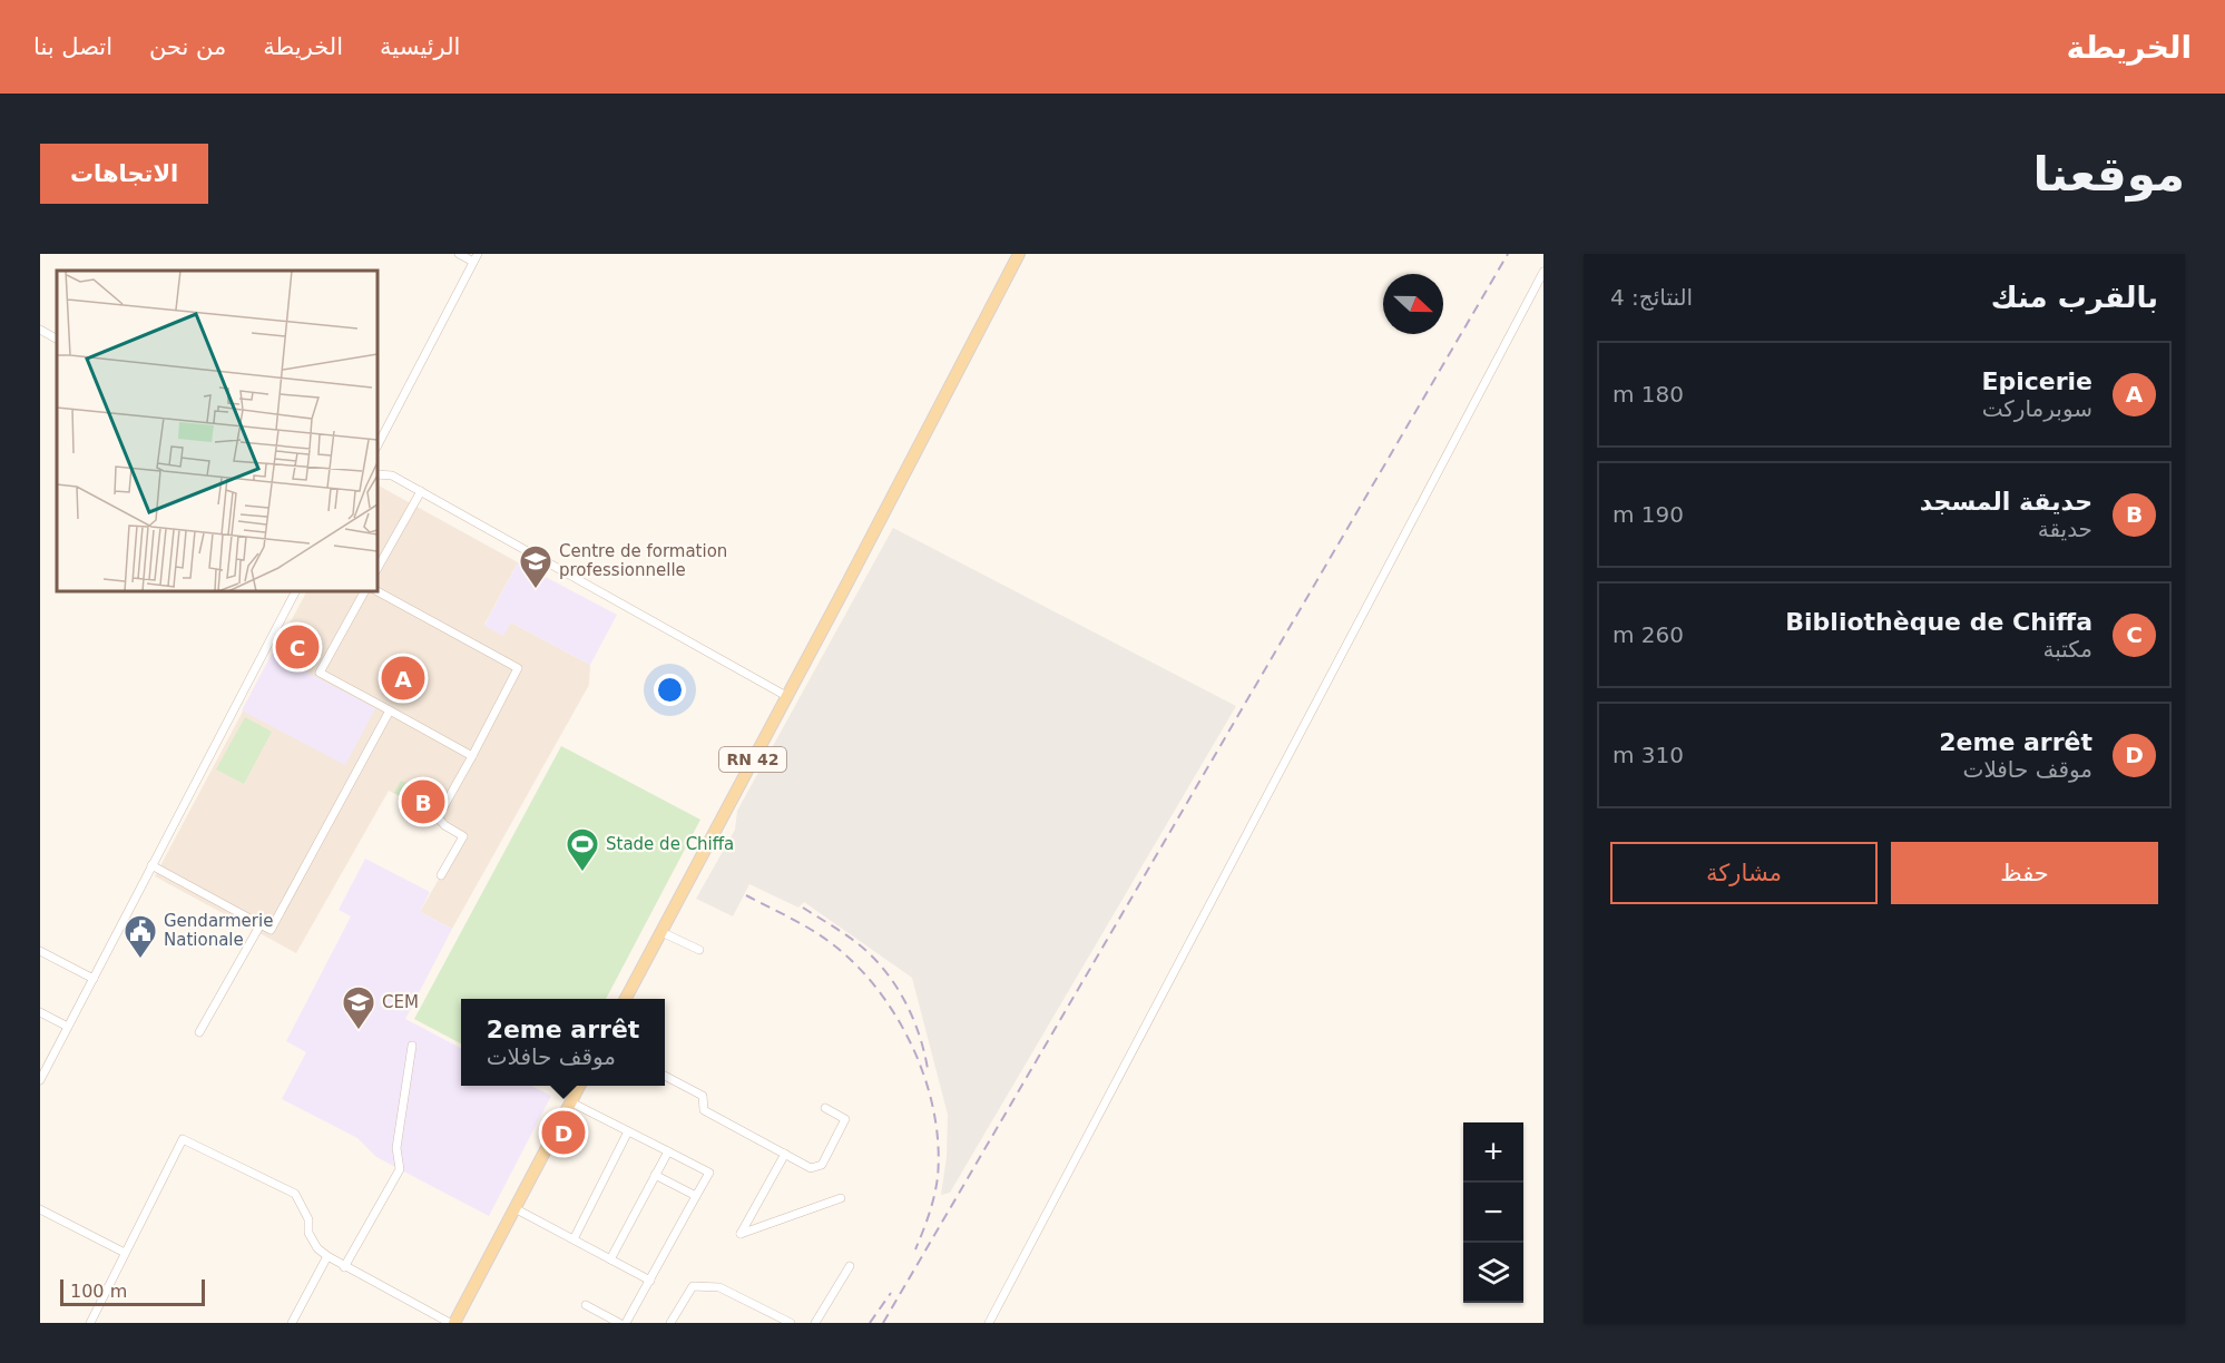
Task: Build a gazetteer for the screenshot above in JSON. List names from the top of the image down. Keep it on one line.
{"streets":{"main road":["RN 42"]},"places":{"school or university":["Centre de formation professionnelle","CEM"],"sports":["Stade de Chiffa"],"public building":["Gendarmerie Nationale"]},"scale_bar":"100 m","north":"right","page":{"header":"الخريطة","nav":["الرئيسية","الخريطة","من نحن","اتصل بنا"],"buttons":["الاتجاهات",["حفظ","مشاركة"]],"title":"موقعنا","heading":["بالقرب منك","النتائج: 4"],"list":[{"mark":"A","name":"Epicerie","note":"سوبرماركت","value":"180 m"},{"mark":"B","name":"حديقة المسجد","note":"حديقة","value":"190 m"},{"mark":"C","name":"Bibliothèque de Chiffa","note":"مكتبة","value":"260 m"},{"mark":"D","name":"2eme arrêt","note":"موقف حافلات","value":"310 m"}],"pins":["C","A","B","D"],"popup":["2eme arrêt","موقف حافلات"],"map_buttons":["+","−"],"scale":"100 m"}}
